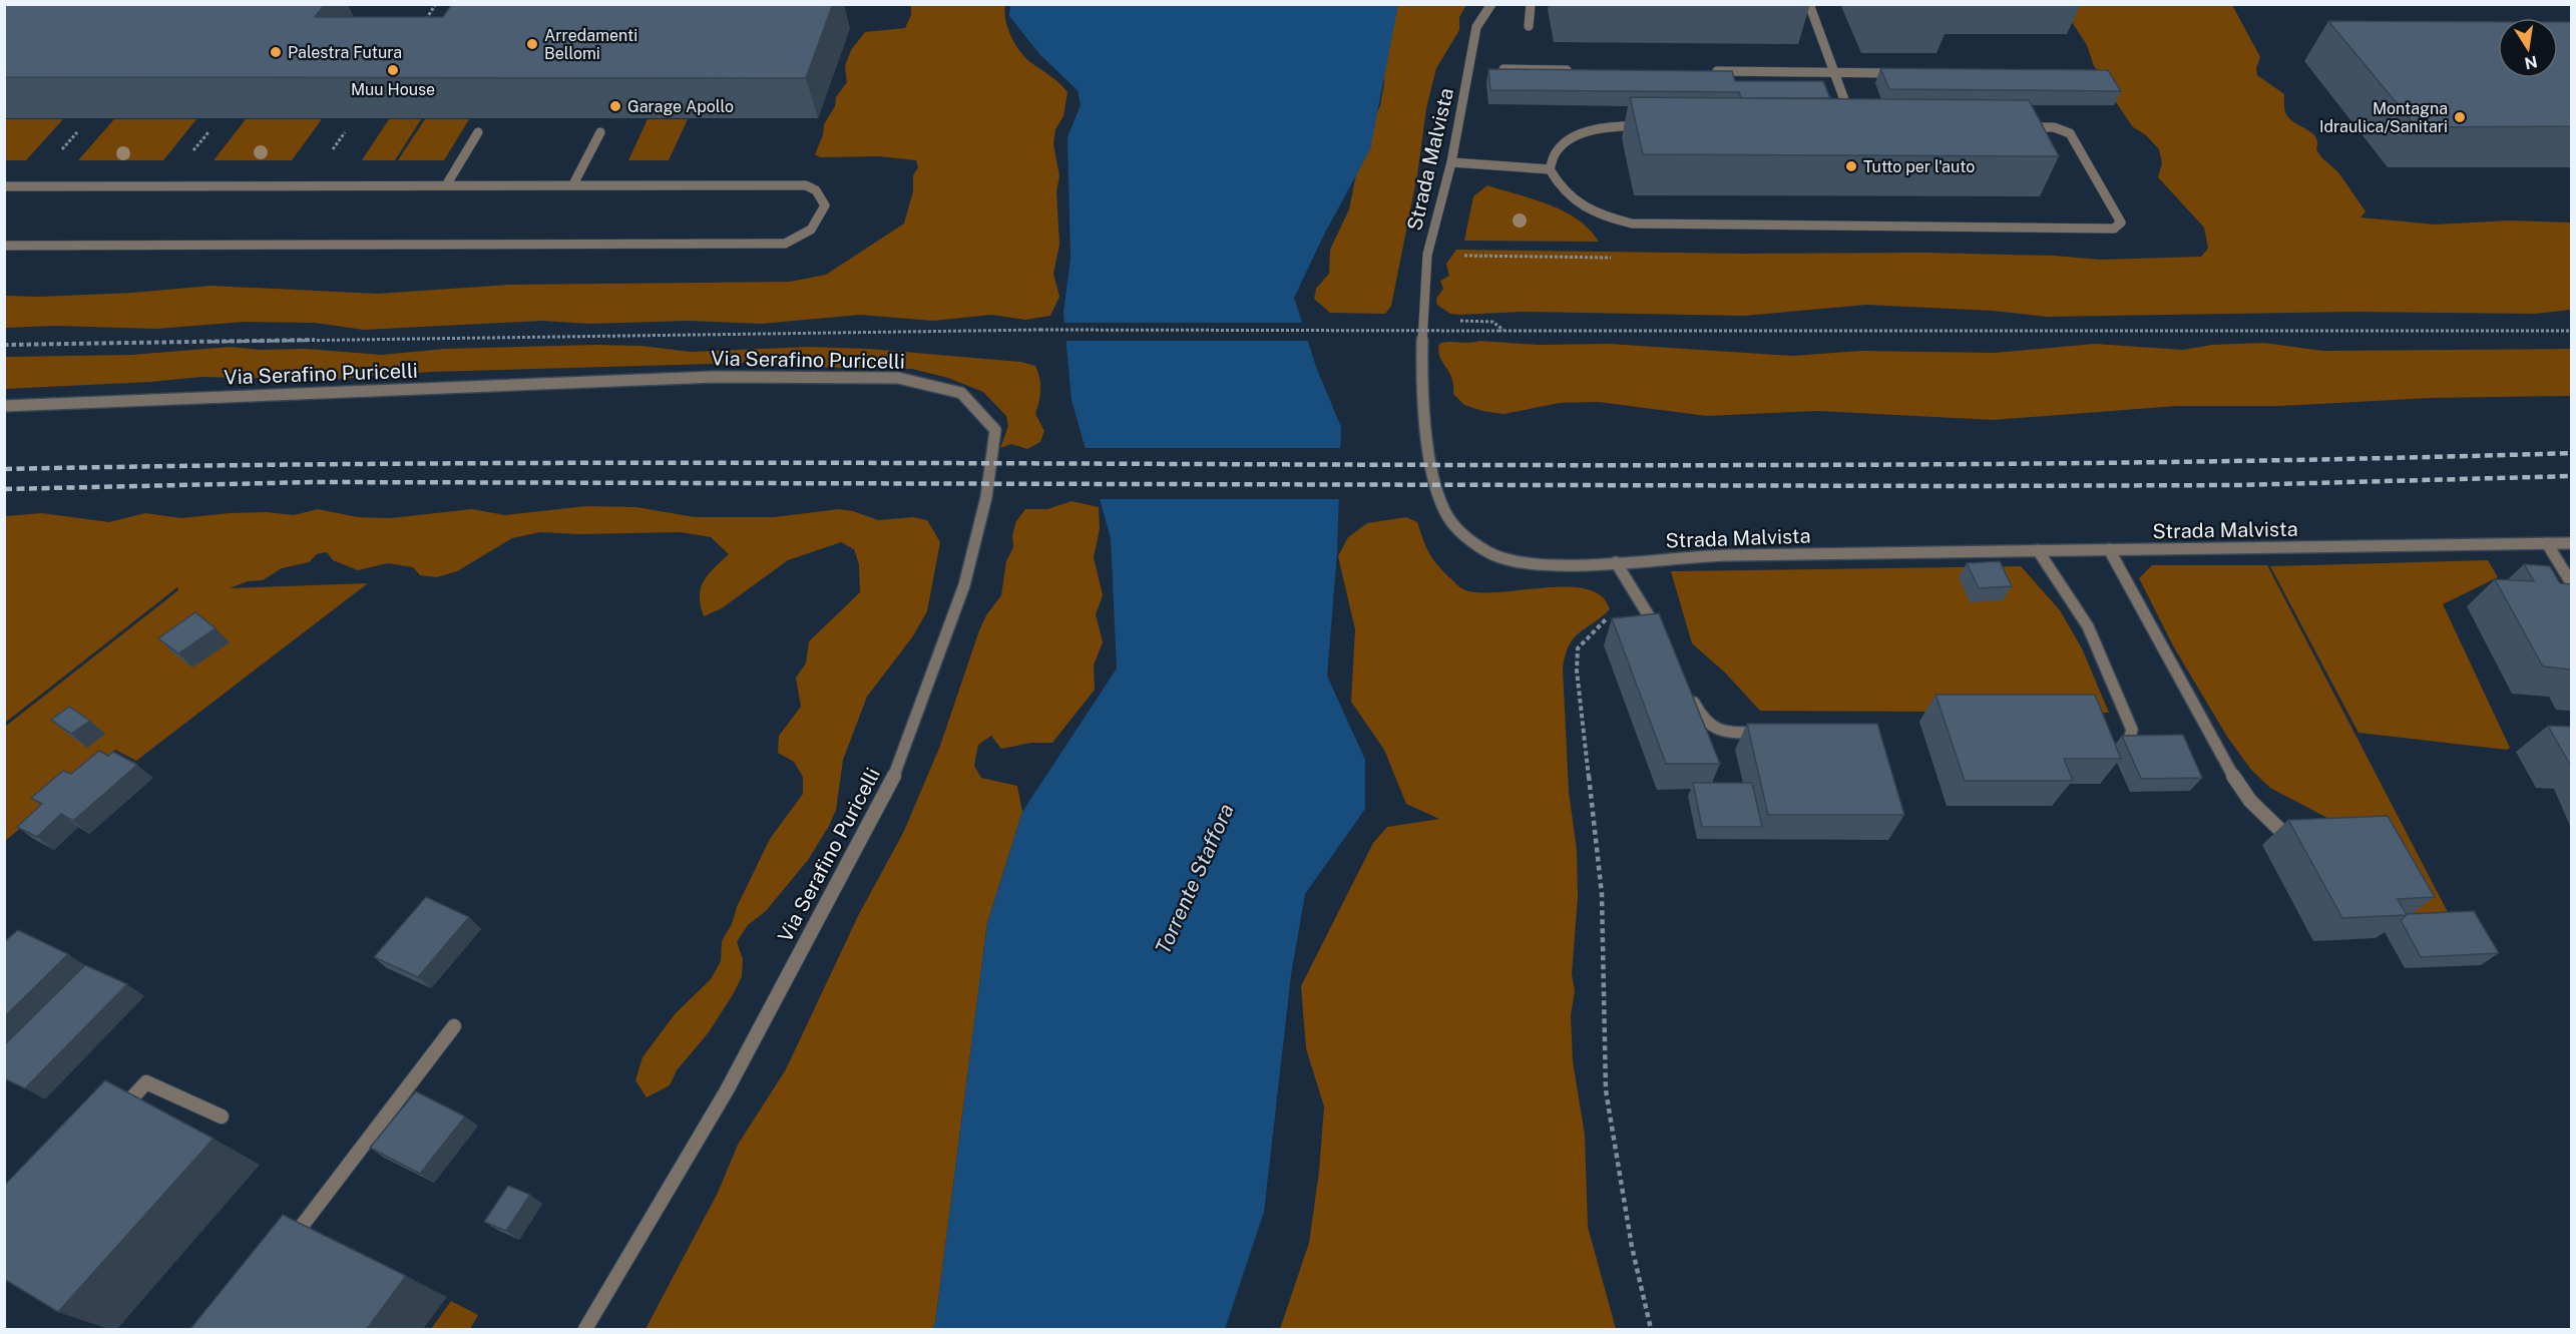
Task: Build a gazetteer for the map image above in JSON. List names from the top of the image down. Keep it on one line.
{"streets":{"street":["Strada Malvista","Via Serafino Puricelli"]},"water":["Torrente Staffora"],"places":["Arredamenti Bellomi","Palestra Futura","Muu House","Garage Apollo","Montagna Idraulica/Sanitari","Tutto per l'auto"],"north":"bottom"}
